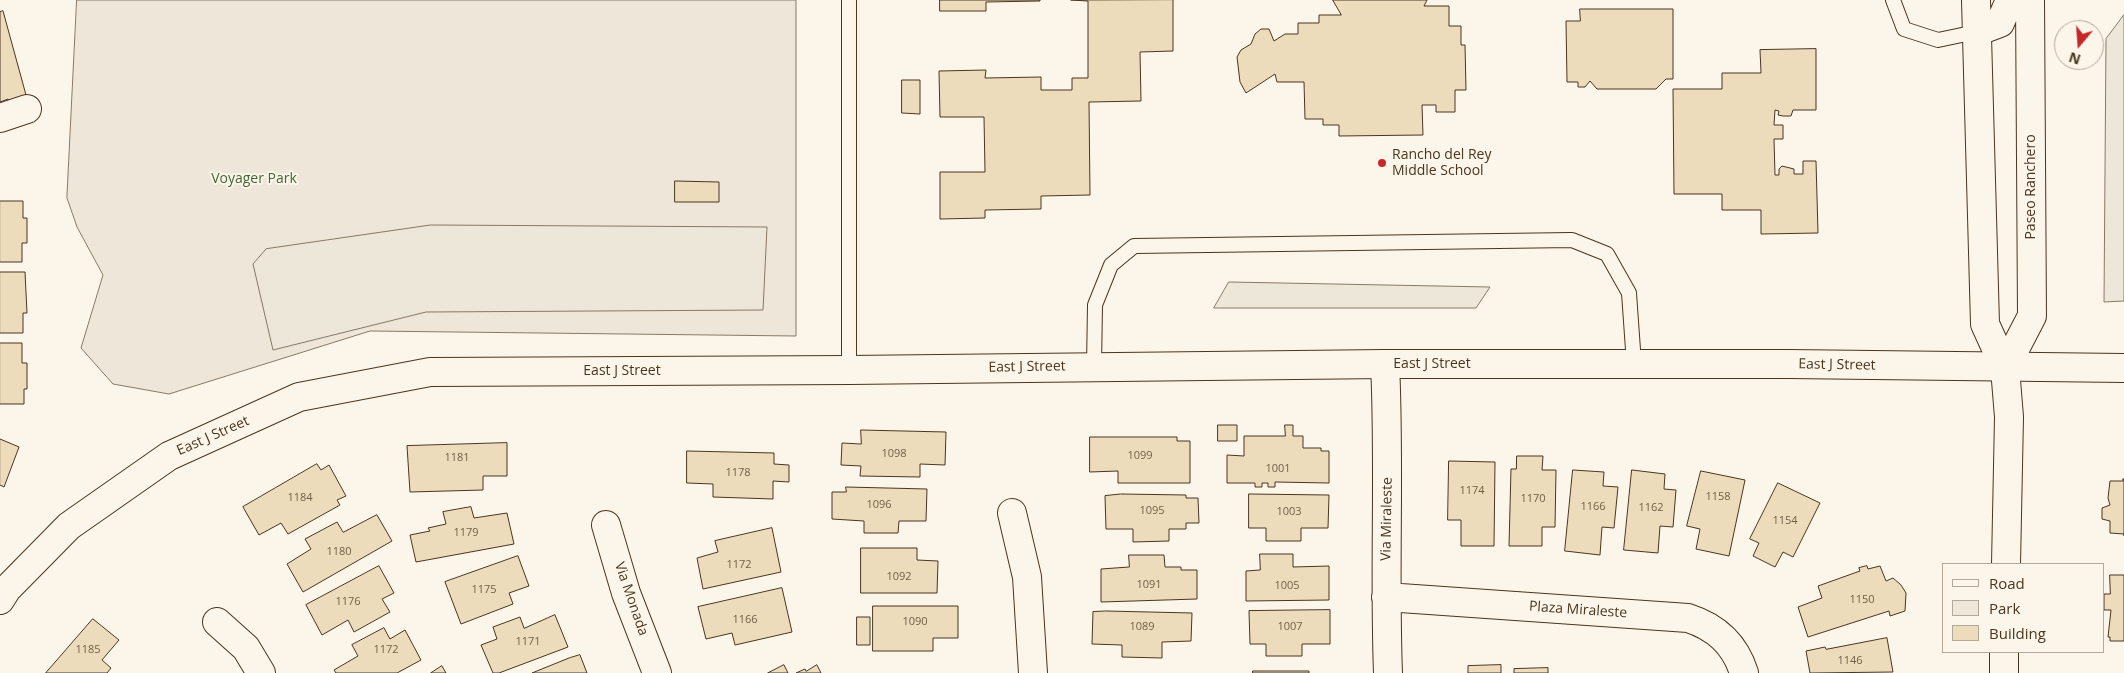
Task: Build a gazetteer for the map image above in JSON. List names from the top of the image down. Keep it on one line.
{"streets":{"street":["Paseo Ranchero","East J Street","Via Miraleste","Via Monada","Plaza Miraleste"]},"crossings":[["Paseo Ranchero","East J Street"],["East J Street","Via Miraleste"],["Via Miraleste","Plaza Miraleste"]],"parks":["Voyager Park"],"places":["Rancho del Rey Middle School"],"house_numbers":["1098","1099","1181","1001","1178","1174","1158","1184","1170","1096","1166","1162","1095","1003","1154","1179","1180","1172","1092","1091","1005","1175","1150","1176","1166","1090","1089","1007","1171","1185","1172","1146"],"legend":["Road","Park","Building"],"north":"bottom"}
